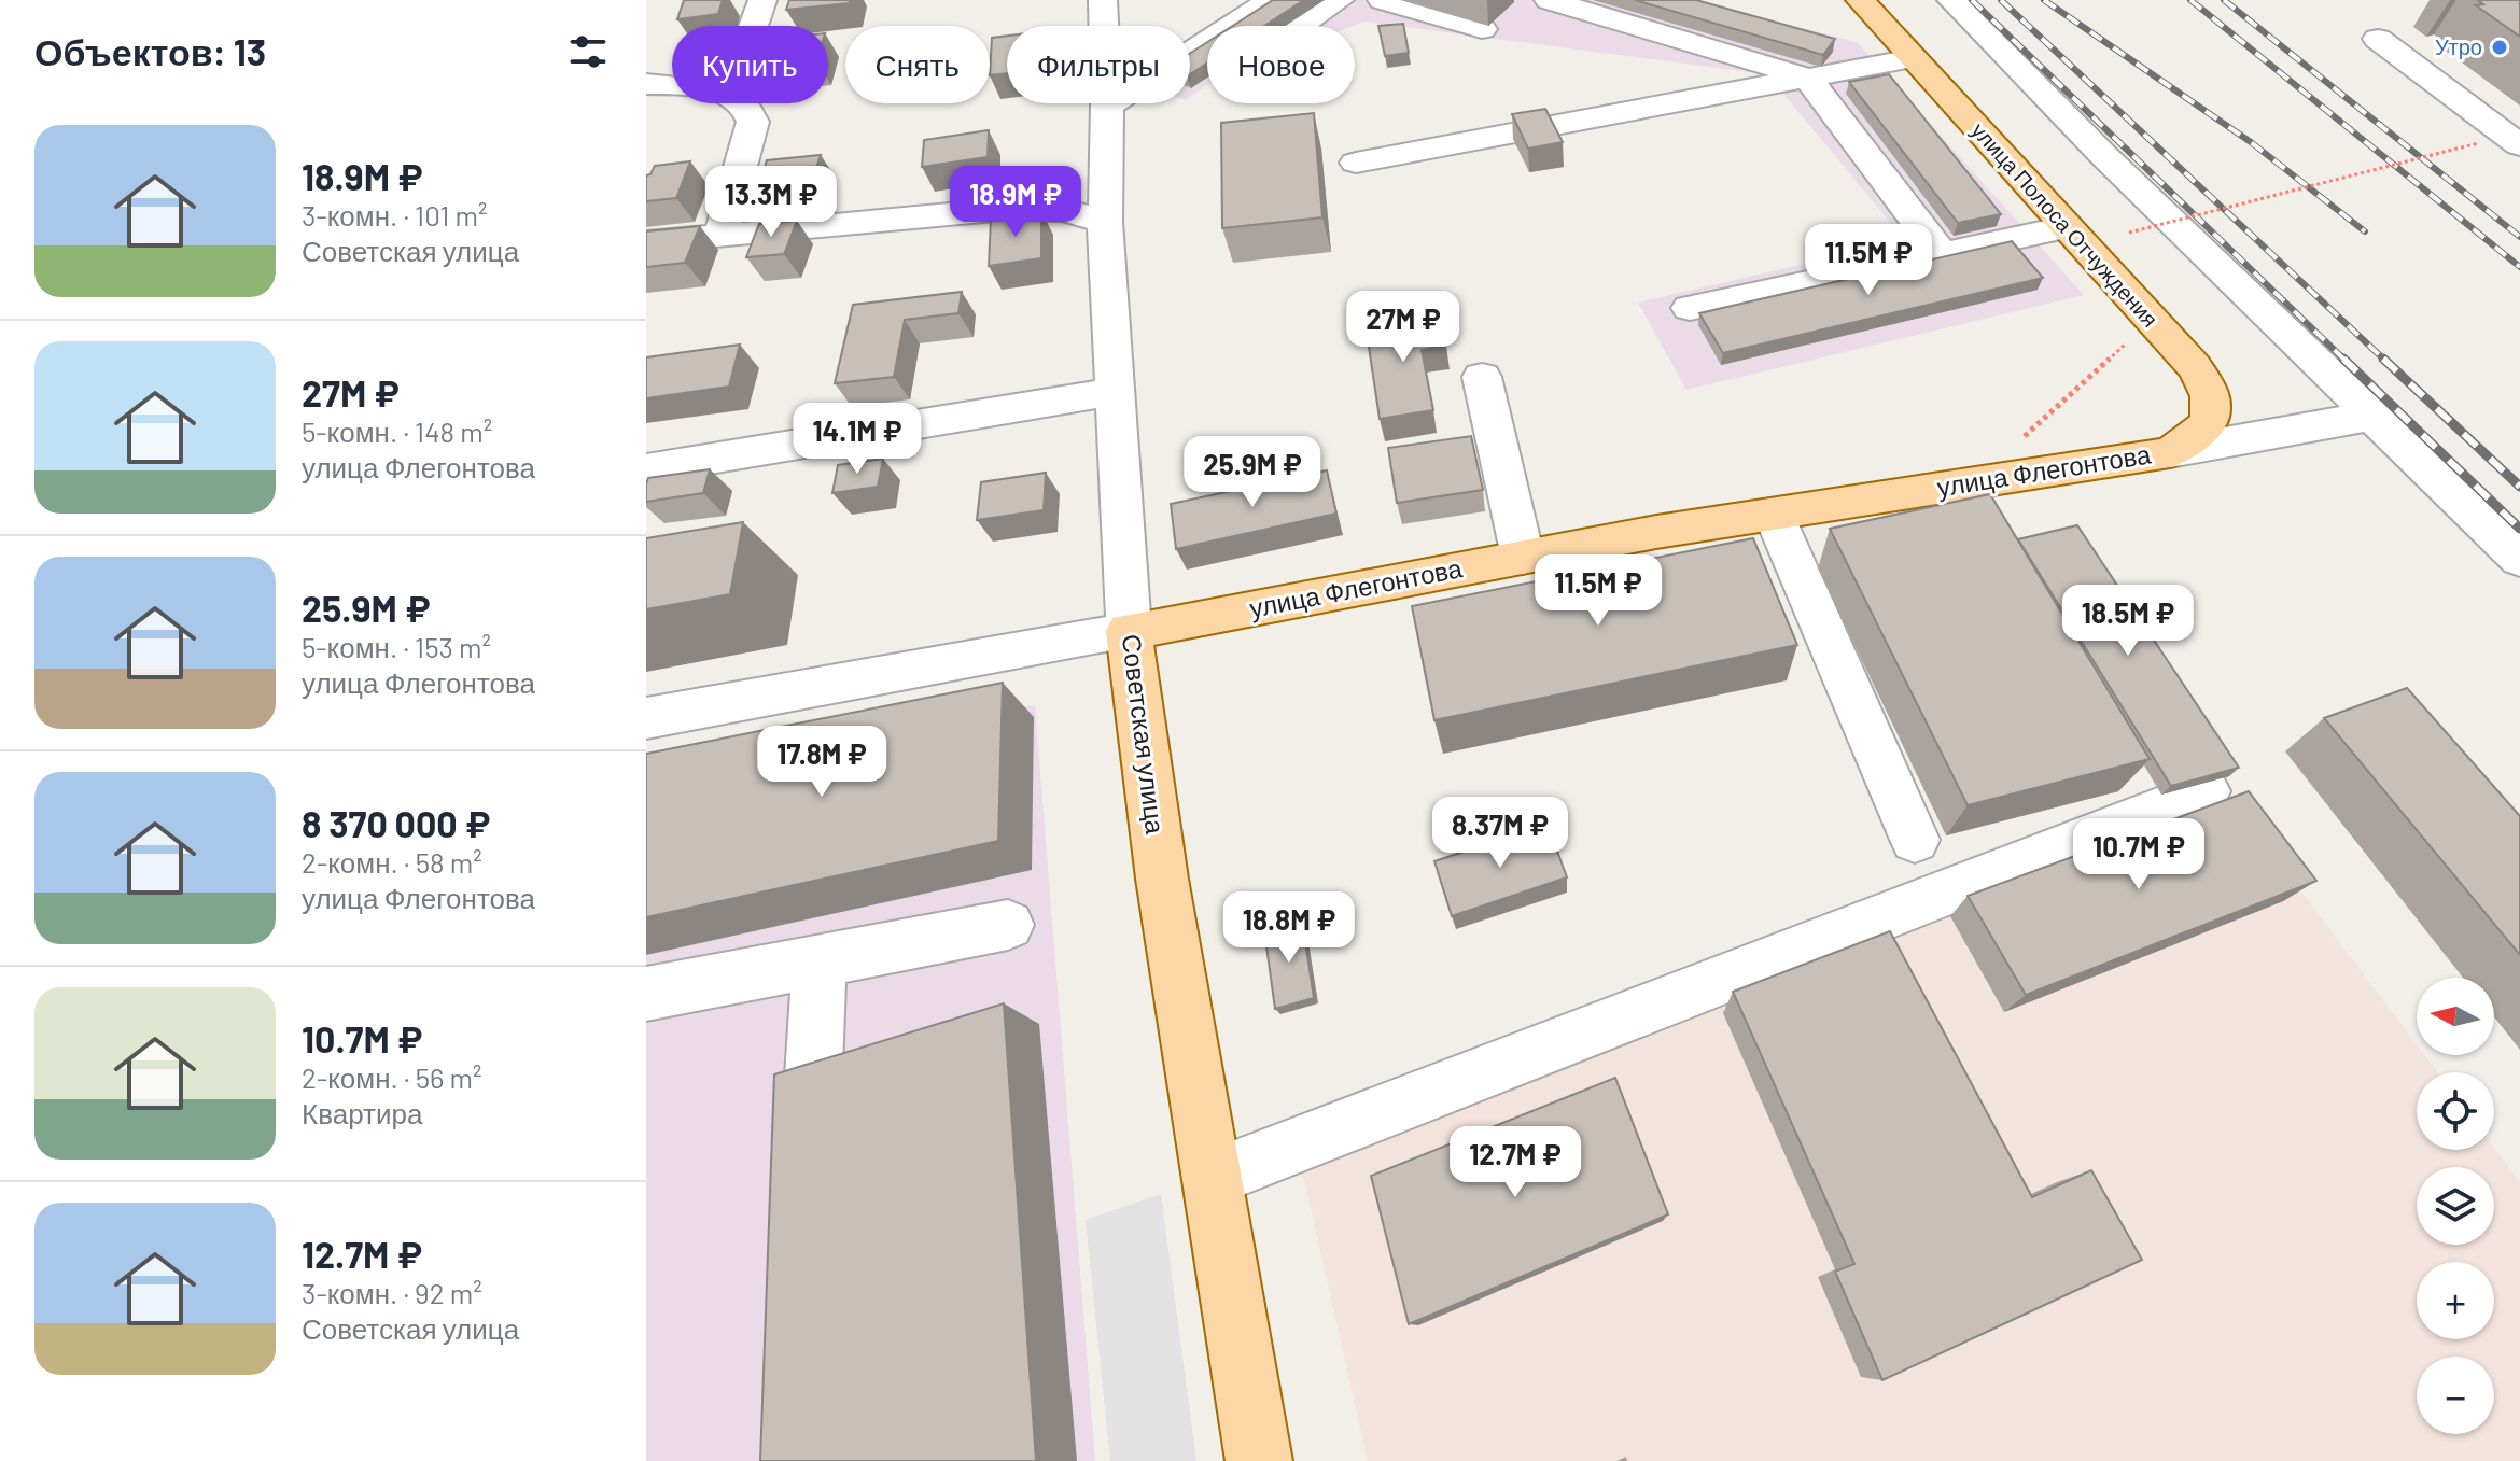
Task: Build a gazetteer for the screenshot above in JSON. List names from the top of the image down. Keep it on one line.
{"streets":{"main road":["улица Полоса Отчуждения","улица Флегонтова","Советская улица"]},"crossings":[["улица Полоса Отчуждения","улица Флегонтова"],["улица Флегонтова","Советская улица"]],"places":["Утро"],"north":"left","page":{"heading":"Объектов: 13","chip":["Купить","Снять","Фильтры","Новое"],"list":[{"name":"18.9M ₽","note":"3-комн. · 101 m² · Советская улица"},{"name":"27M ₽","note":"5-комн. · 148 m² · улица Флегонтова"},{"name":"25.9M ₽","note":"5-комн. · 153 m² · улица Флегонтова"},{"name":"8 370 000 ₽","note":"2-комн. · 58 m² · улица Флегонтова"},{"name":"10.7M ₽","note":"2-комн. · 56 m² · Квартира"},{"name":"12.7M ₽","note":"3-комн. · 92 m² · Советская улица"}],"price":["13.3M ₽","18.9M ₽","11.5M ₽","27M ₽","14.1M ₽","25.9M ₽","11.5M ₽","18.5M ₽","17.8M ₽","8.37M ₽","10.7M ₽","18.8M ₽","12.7M ₽"],"map_buttons":["+","−"]}}
